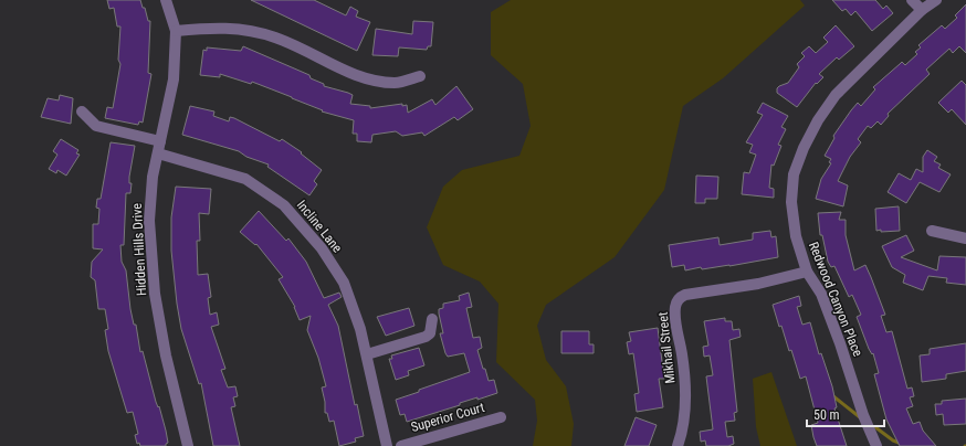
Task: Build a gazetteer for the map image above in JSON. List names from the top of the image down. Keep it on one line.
{"streets":{"street":["Incline Lane","Hidden Hills Drive","Redwood Canyon Place","Mikhail Street","Superior Court"]},"crossings":[["Incline Lane","Hidden Hills Drive"],["Redwood Canyon Place","Mikhail Street"]],"scale_bar":"50 m"}
